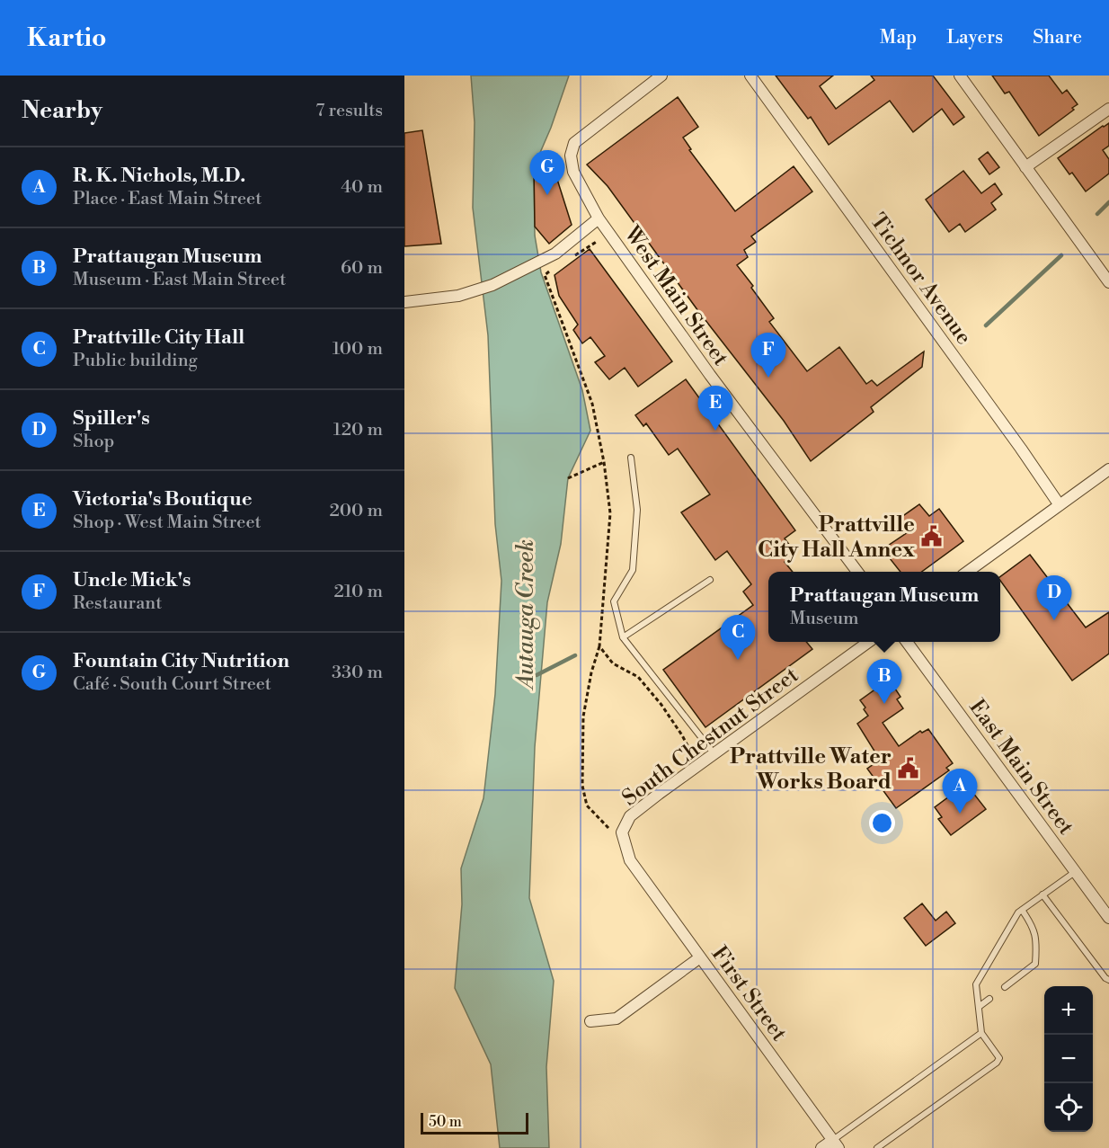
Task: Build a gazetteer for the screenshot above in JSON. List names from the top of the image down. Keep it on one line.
{"streets":{"street":["Tichnor Avenue","West Main Street","South Chestnut Street","East Main Street","First Street"]},"crossings":[["South Chestnut Street","First Street"]],"water":["Autauga Creek"],"places":{"public building":["Prattville City Hall Annex","Prattville Water Works Board"]},"scale_bar":"50 m","page":{"header":"Kartio","nav":["Map","Layers","Share"],"heading":["Nearby","7 results"],"list":[{"mark":"A","name":"R. K. Nichols, M.D.","note":"Place · East Main Street","value":"40 m"},{"mark":"B","name":"Prattaugan Museum","note":"Museum · East Main Street","value":"60 m"},{"mark":"C","name":"Prattville City Hall","note":"Public building","value":"100 m"},{"mark":"D","name":"Spiller's","note":"Shop","value":"120 m"},{"mark":"E","name":"Victoria's Boutique","note":"Shop · West Main Street","value":"200 m"},{"mark":"F","name":"Uncle Mick's","note":"Restaurant","value":"210 m"},{"mark":"G","name":"Fountain City Nutrition","note":"Café · South Court Street","value":"330 m"}],"pins":["G","F","E","D","C","B","A"],"popup":["Prattaugan Museum","Museum"],"map_buttons":["+","−"],"scale":"50 m"}}
